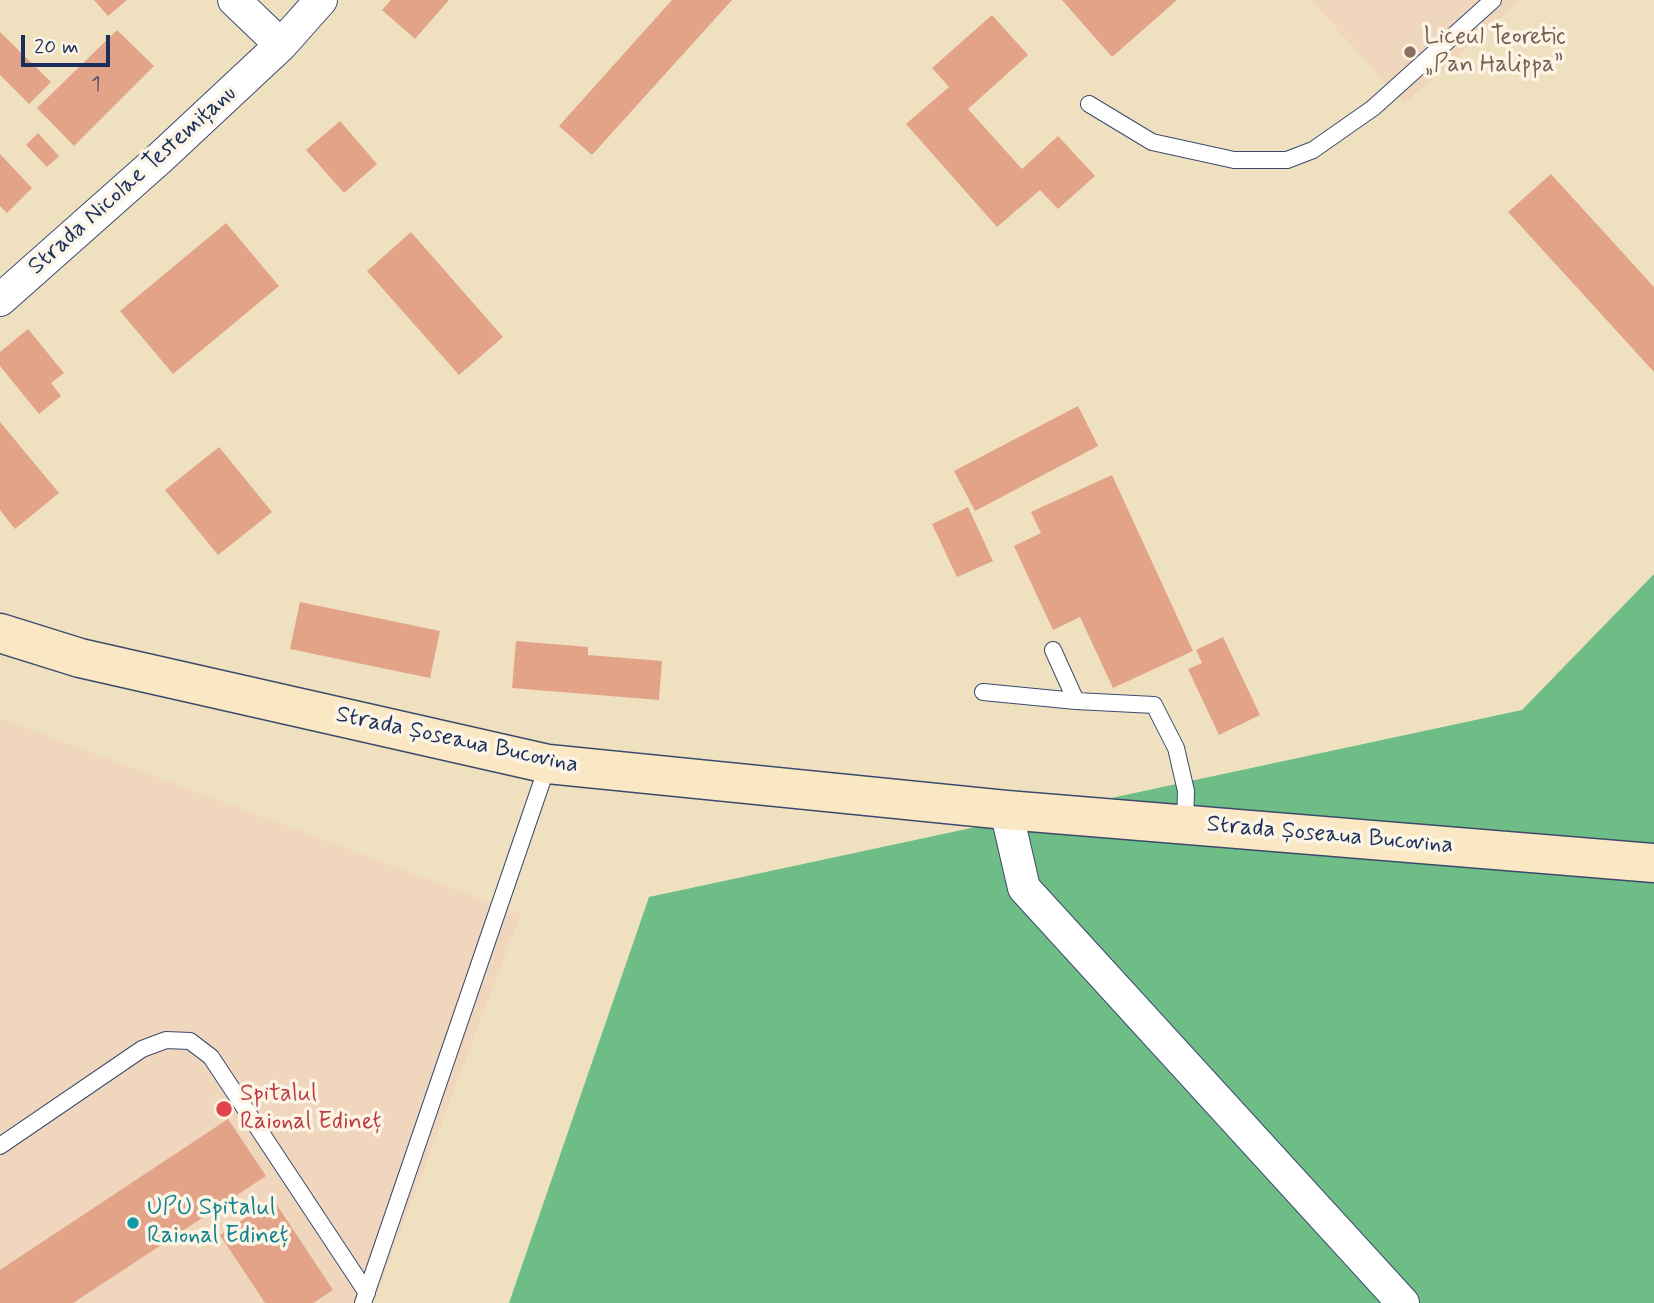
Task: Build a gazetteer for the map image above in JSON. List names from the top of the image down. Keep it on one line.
{"streets":{"main road":["Strada Șoseaua Bucovina"],"street":["Strada Nicolae Testemițanu"]},"places":["Liceul Teoretic „Pan Halippa”","Spitalul Raional Edineț","UPU Spitalul Raional Edineț"],"house_numbers":["1"],"scale_bar":"20 m"}
